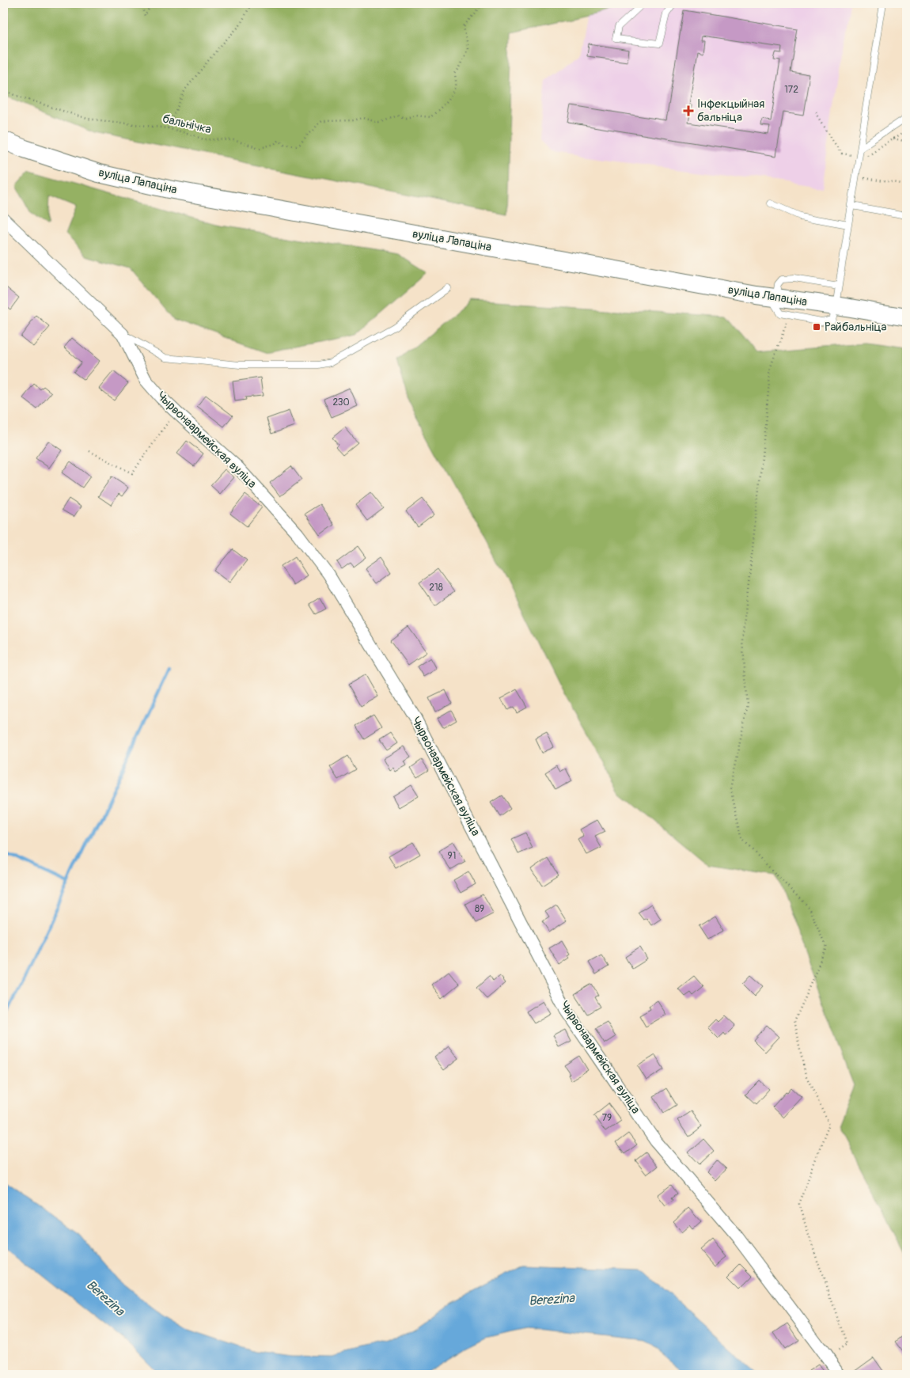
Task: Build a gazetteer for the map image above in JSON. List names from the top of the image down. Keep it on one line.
{"streets":{"main road":["вуліца Лапаціна"],"street":["Чырвонаармейская вуліца"],"path":["бальнічка"]},"water":["Berezina"],"places":{"health":["Інфекцыйная бальніца"],"transit":["Райбальніца"]},"house_numbers":["172","230","218","91","89","79"]}
